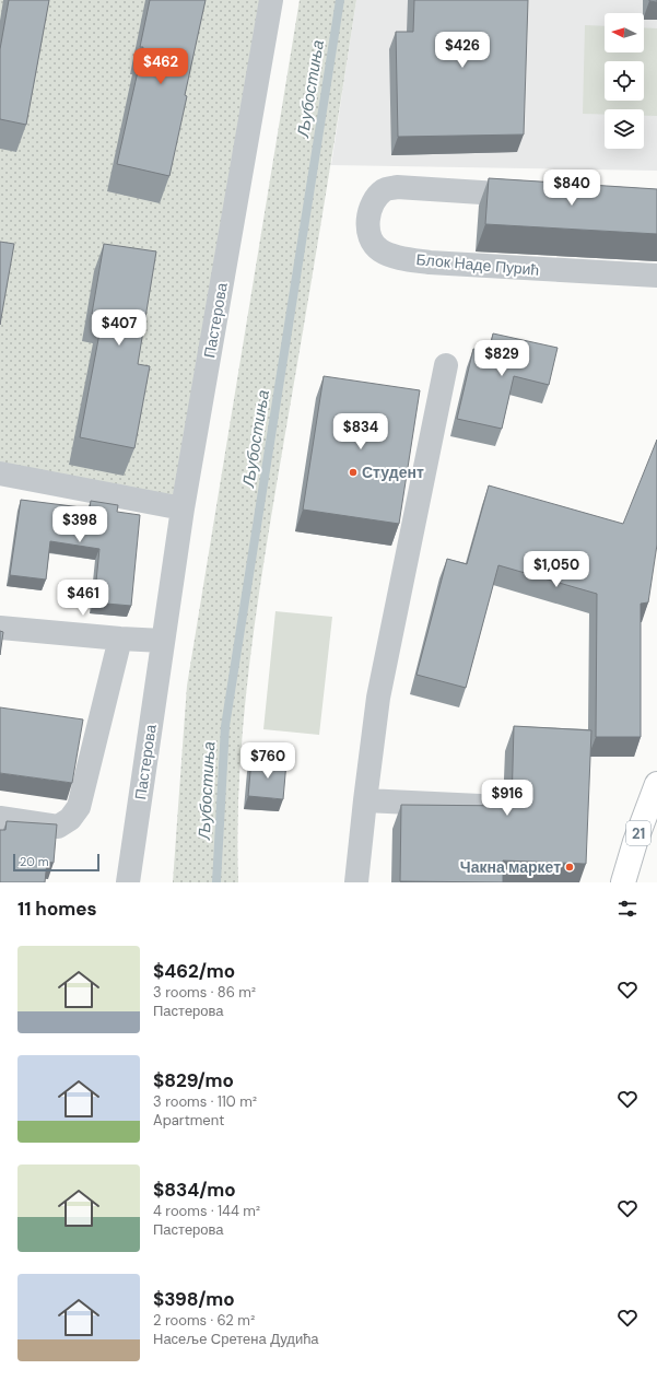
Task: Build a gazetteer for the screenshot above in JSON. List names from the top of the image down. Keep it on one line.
{"streets":{"main road":["21"],"street":["Блок Наде Пурић","Пастерова"]},"water":["Љубостиња"],"places":["Студент","Чакна маркет"],"scale_bar":"20 m","north":"left","page":{"price":["$426","$462","$840","$407","$829","$834","$398","$1,050","$461","$760","$916"],"scale":"20 m","heading":"11 homes","list":[{"name":"$462/mo","note":"3 rooms · 86 m² · Пастерова"},{"name":"$829/mo","note":"3 rooms · 110 m² · Apartment"},{"name":"$834/mo","note":"4 rooms · 144 m² · Пастерова"},{"name":"$398/mo","note":"2 rooms · 62 m² · Насеље Сретена Дудића"}]}}
